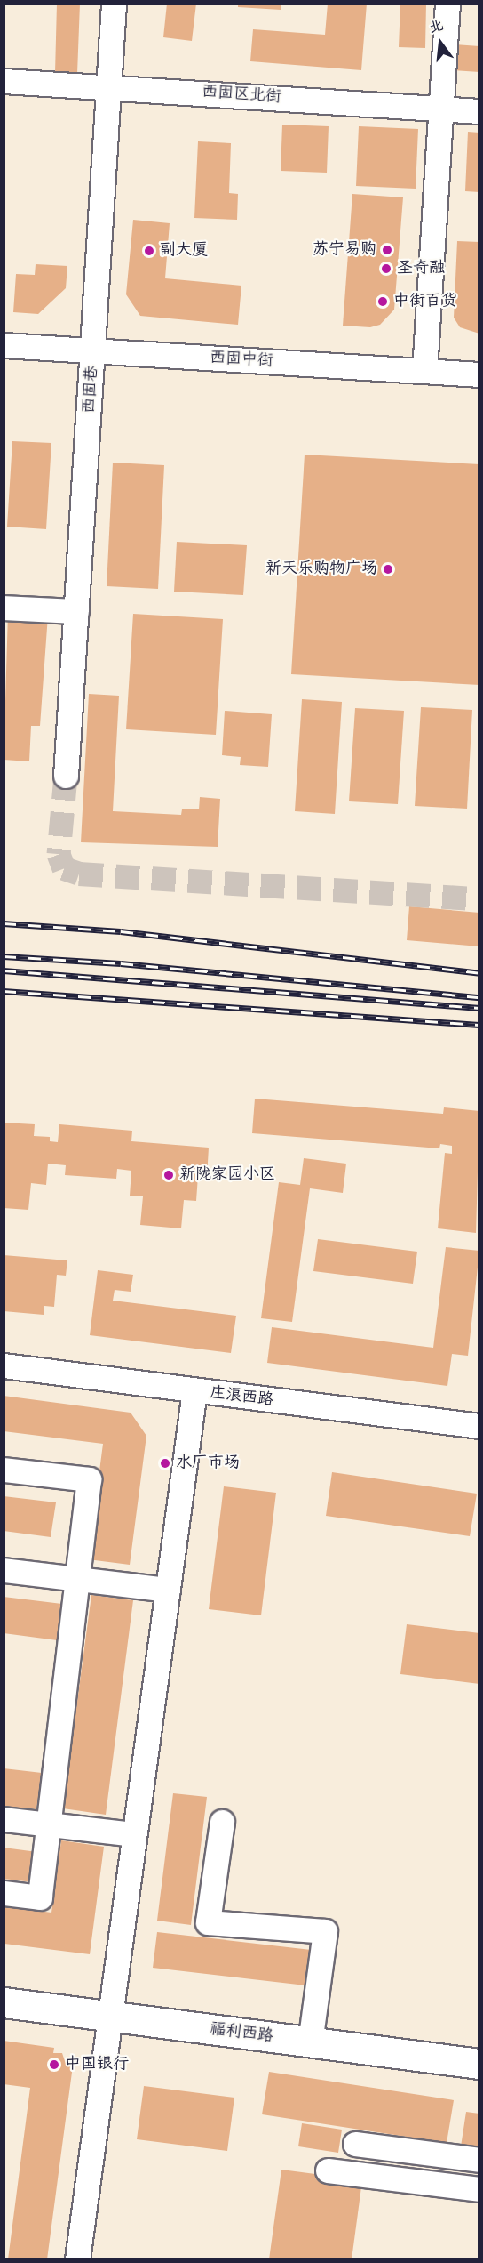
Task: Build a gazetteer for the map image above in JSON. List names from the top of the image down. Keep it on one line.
{"streets":{"main road":["福利西路"],"street":["西固区北街","西固中街","西固巷","庄浪西路"]},"crossings":[["西固区北街","西固巷"],["西固中街","西固巷"]],"places":["苏宁易购","副大厦","圣奇融","中街百货","新天乐购物广场","新陇家园小区","水厂市场","中国银行"],"north":"top"}
